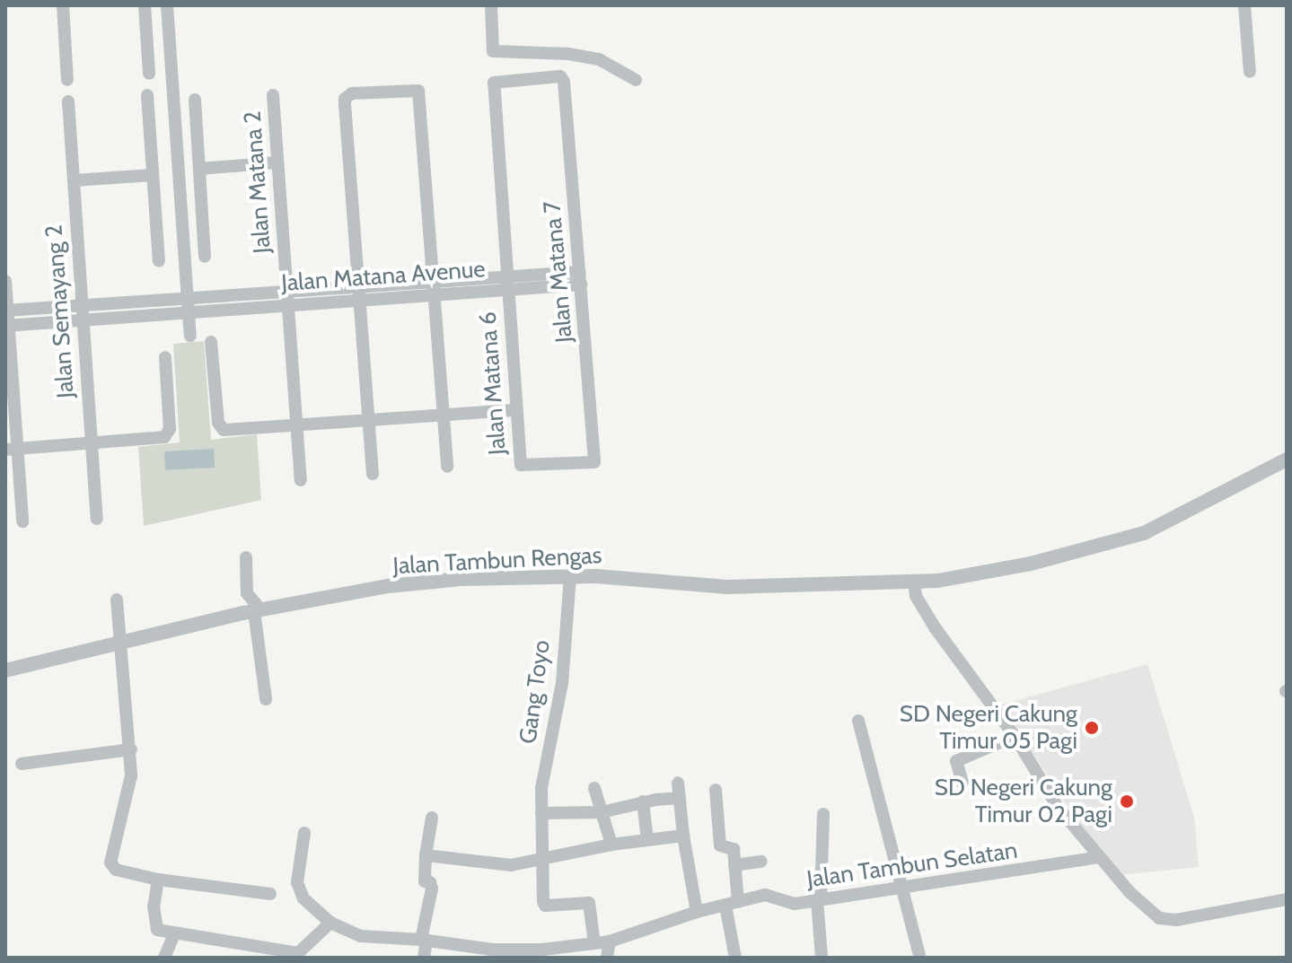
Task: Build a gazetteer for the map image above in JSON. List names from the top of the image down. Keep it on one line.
{"streets":{"street":["Jalan Matana 2","Jalan Matana 7","Jalan Matana Avenue","Jalan Semayang 2","Jalan Matana 6","Jalan Tambun Rengas","Gang Toyo","Jalan Tambun Selatan"]},"crossings":[["Jalan Matana 2","Jalan Matana Avenue"],["Jalan Matana 7","Jalan Matana Avenue"],["Jalan Matana 7","Jalan Matana 6"],["Jalan Matana Avenue","Jalan Matana 6"],["Jalan Tambun Rengas","Gang Toyo"],["Gang Toyo","Jalan Tambun Selatan"]],"places":["SD Negeri Cakung Timur 05 Pagi","SD Negeri Cakung Timur 02 Pagi"]}
